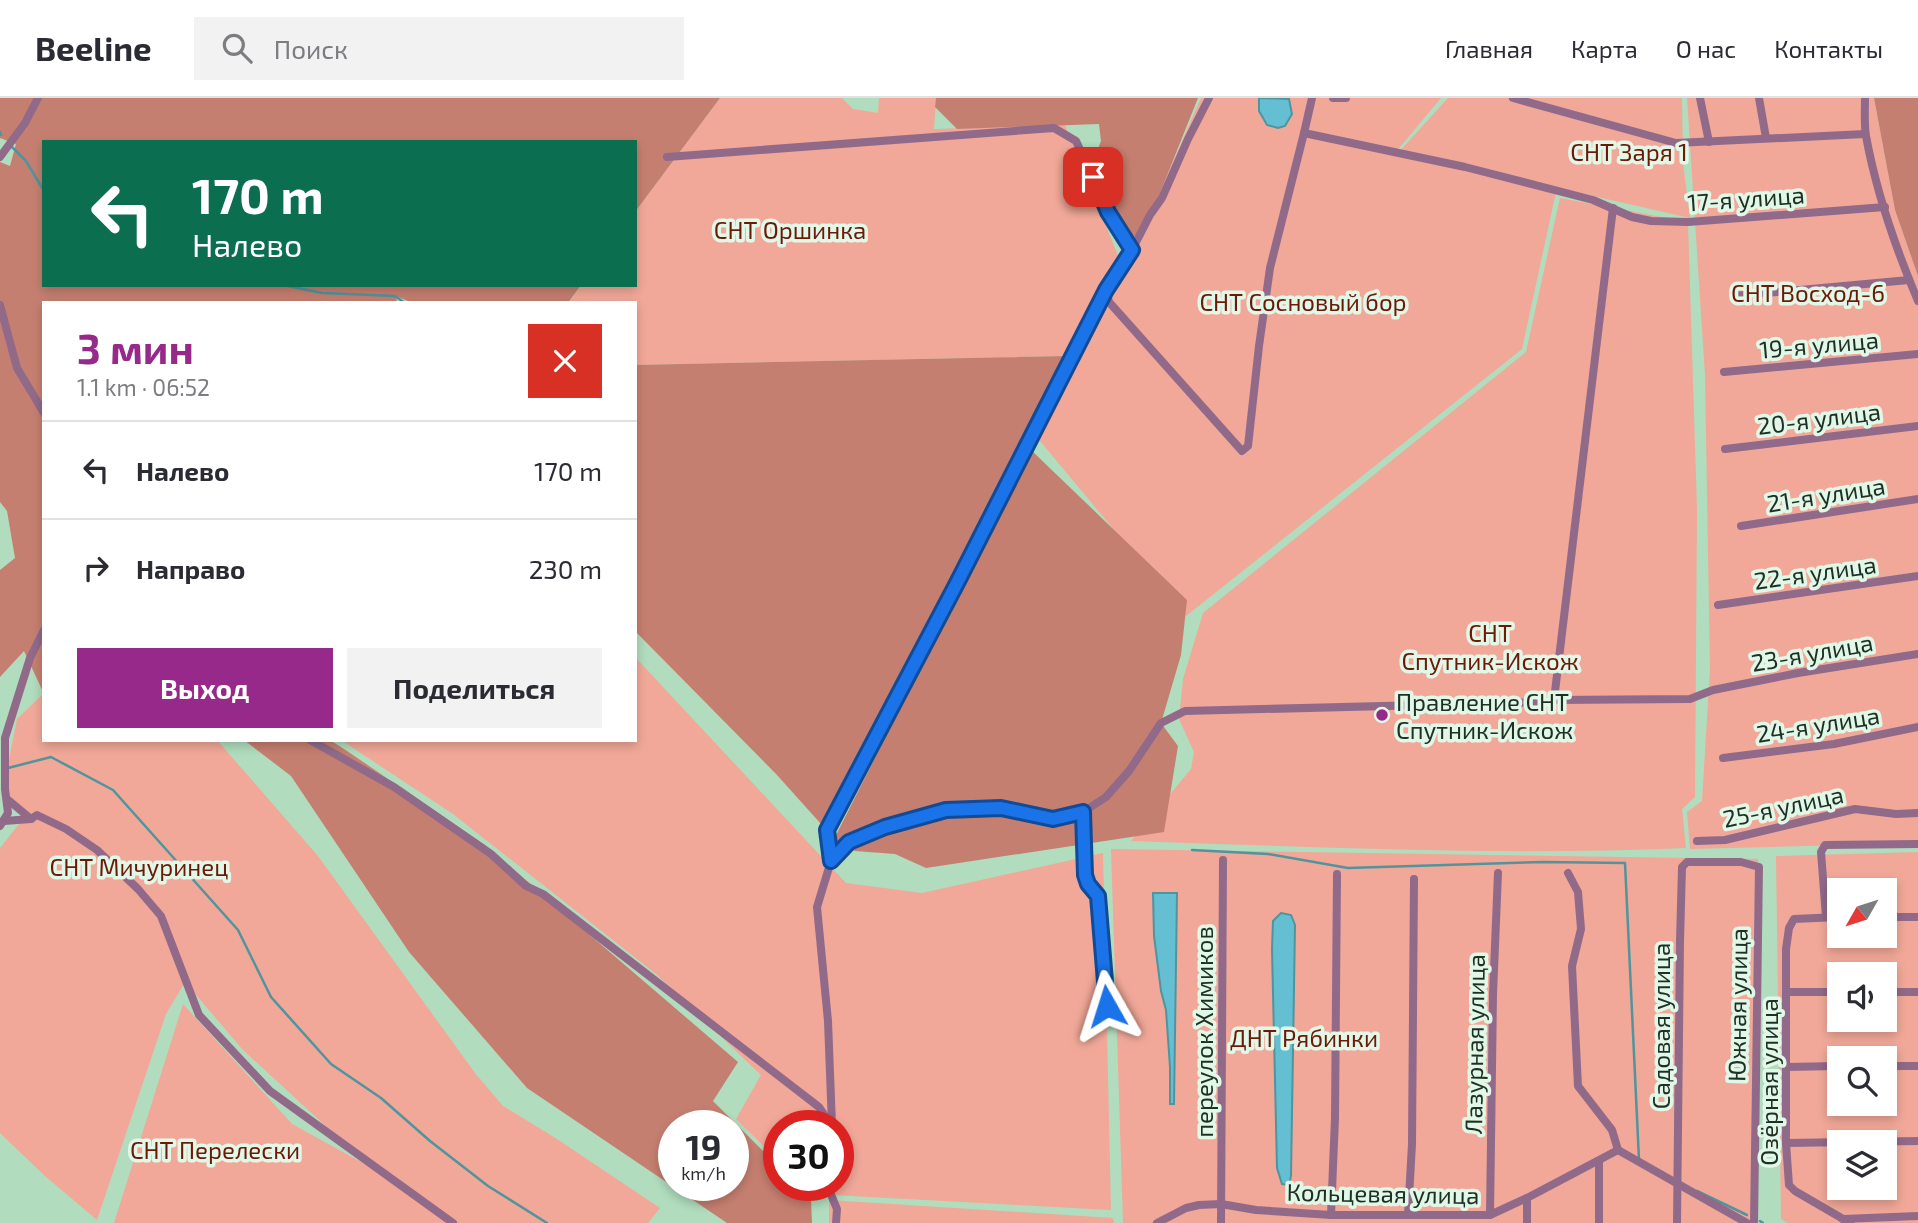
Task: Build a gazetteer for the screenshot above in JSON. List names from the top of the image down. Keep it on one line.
{"streets":{"street":["17-я улица","19-я улица","20-я улица","21-я улица","22-я улица","23-я улица","24-я улица","25-я улица","Южная улица","Садовая улица","переулок Химиков","Лазурная улица","Озёрная улица","Кольцевая улица"]},"crossings":[["Южная улица","Садовая улица"],["переулок Химиков","Кольцевая улица"],["Лазурная улица","Кольцевая улица"]],"parks":["СНТ Заря 1","СНТ Оршинка","СНТ Восход-6","СНТ Сосновый бор","СНТ Спутник-Искож","СНТ Мичуринец","ДНТ Рябинки","СНТ Перелески"],"places":["Правление СНТ Спутник-Искож"],"north":"bottom left","page":{"header":"Beeline","search":"Поиск","nav":["Главная","Карта","О нас","Контакты"],"turn":["170 m","Налево"],"heading":["3 мин","1.1 km · 06:52"],"list":[{"name":"Налево","value":"170 m"},{"name":"Направо","value":"230 m"}],"buttons":["Выход","Поделиться"],"speed":"19 km/h","limit":"30"}}
